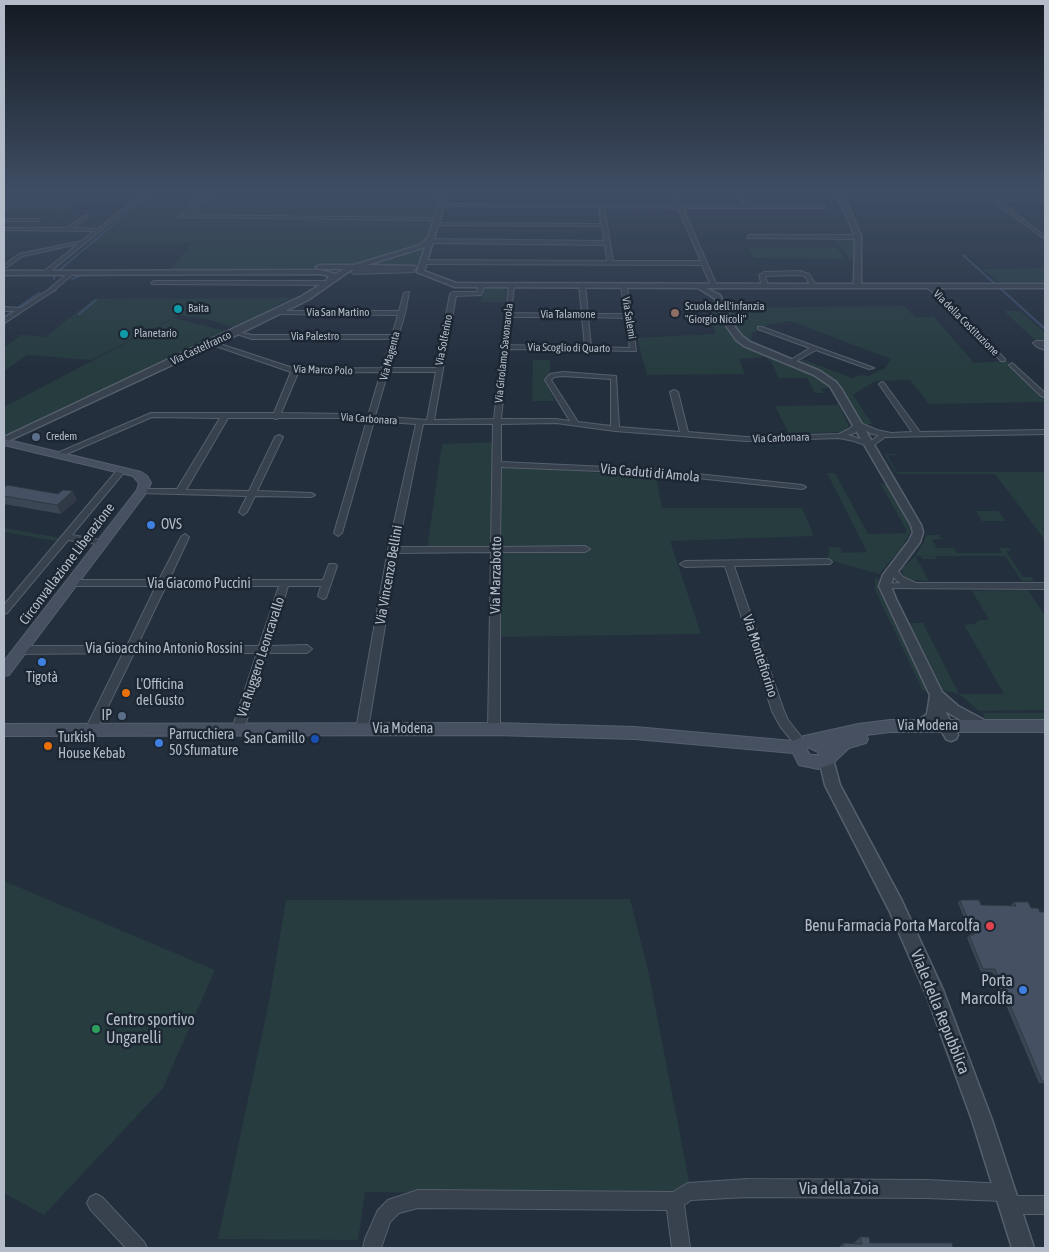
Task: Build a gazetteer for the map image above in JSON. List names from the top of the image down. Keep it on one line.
{"streets":{"main road":["Circonvallazione Liberazione","Via Modena"],"street":["Via San Martino","Via Talamone","Via Salemi","Via della Costituzione","Via Palestro","Via Solferino","Via Castelfranco","Via Scoglio di Quarto","Via Girolamo Savonarola","Via Magenta","Via Marco Polo","Via Carbonara","Via Caduti di Amola","Via Vincenzo Bellini","Via Marzabotto","Via Giacomo Puccini","Via Gioacchino Antonio Rossini","Via Montefiorino","Via Ruggero Leoncavallo","Viale della Repubblica","Via della Zoia"]},"crossings":[["Via San Martino","Via Castelfranco"],["Via San Martino","Via Magenta"],["Via Talamone","Via Salemi"],["Via Talamone","Via Girolamo Savonarola"],["Via Salemi","Via Scoglio di Quarto"],["Via Palestro","Via Castelfranco"],["Via Palestro","Via Magenta"],["Via Solferino","Via Marco Polo"],["Via Solferino","Via Carbonara"],["Via Solferino","Via Vincenzo Bellini"],["Via Castelfranco","Via Marco Polo"],["Via Scoglio di Quarto","Via Girolamo Savonarola"],["Via Girolamo Savonarola","Via Carbonara"],["Via Girolamo Savonarola","Via Marzabotto"],["Via Magenta","Via Marco Polo"],["Via Magenta","Via Carbonara"],["Via Carbonara","Via Vincenzo Bellini"],["Via Carbonara","Via Marzabotto"],["Via Caduti di Amola","Via Marzabotto"],["Circonvallazione Liberazione","Via Giacomo Puccini"],["Circonvallazione Liberazione","Via Gioacchino Antonio Rossini"],["Via Vincenzo Bellini","Via Modena"],["Via Marzabotto","Via Modena"],["Via Giacomo Puccini","Via Ruggero Leoncavallo"],["Via Gioacchino Antonio Rossini","Via Ruggero Leoncavallo"],["Via Montefiorino","Via Modena"],["Via Montefiorino","Viale della Repubblica"],["Via Ruggero Leoncavallo","Via Modena"],["Via Modena","Viale della Repubblica"],["Viale della Repubblica","Via della Zoia"]],"places":["Baita","Scuola dell'infanzia \"Giorgio Nicoli\"","Planetario","Credem","OVS","Tigotà","L'Officina del Gusto","IP","San Camillo","Parrucchiera 50 Sfumature","Turkish House Kebab","Benu Farmacia Porta Marcolfa","Porta Marcolfa","Centro sportivo Ungarelli"]}
